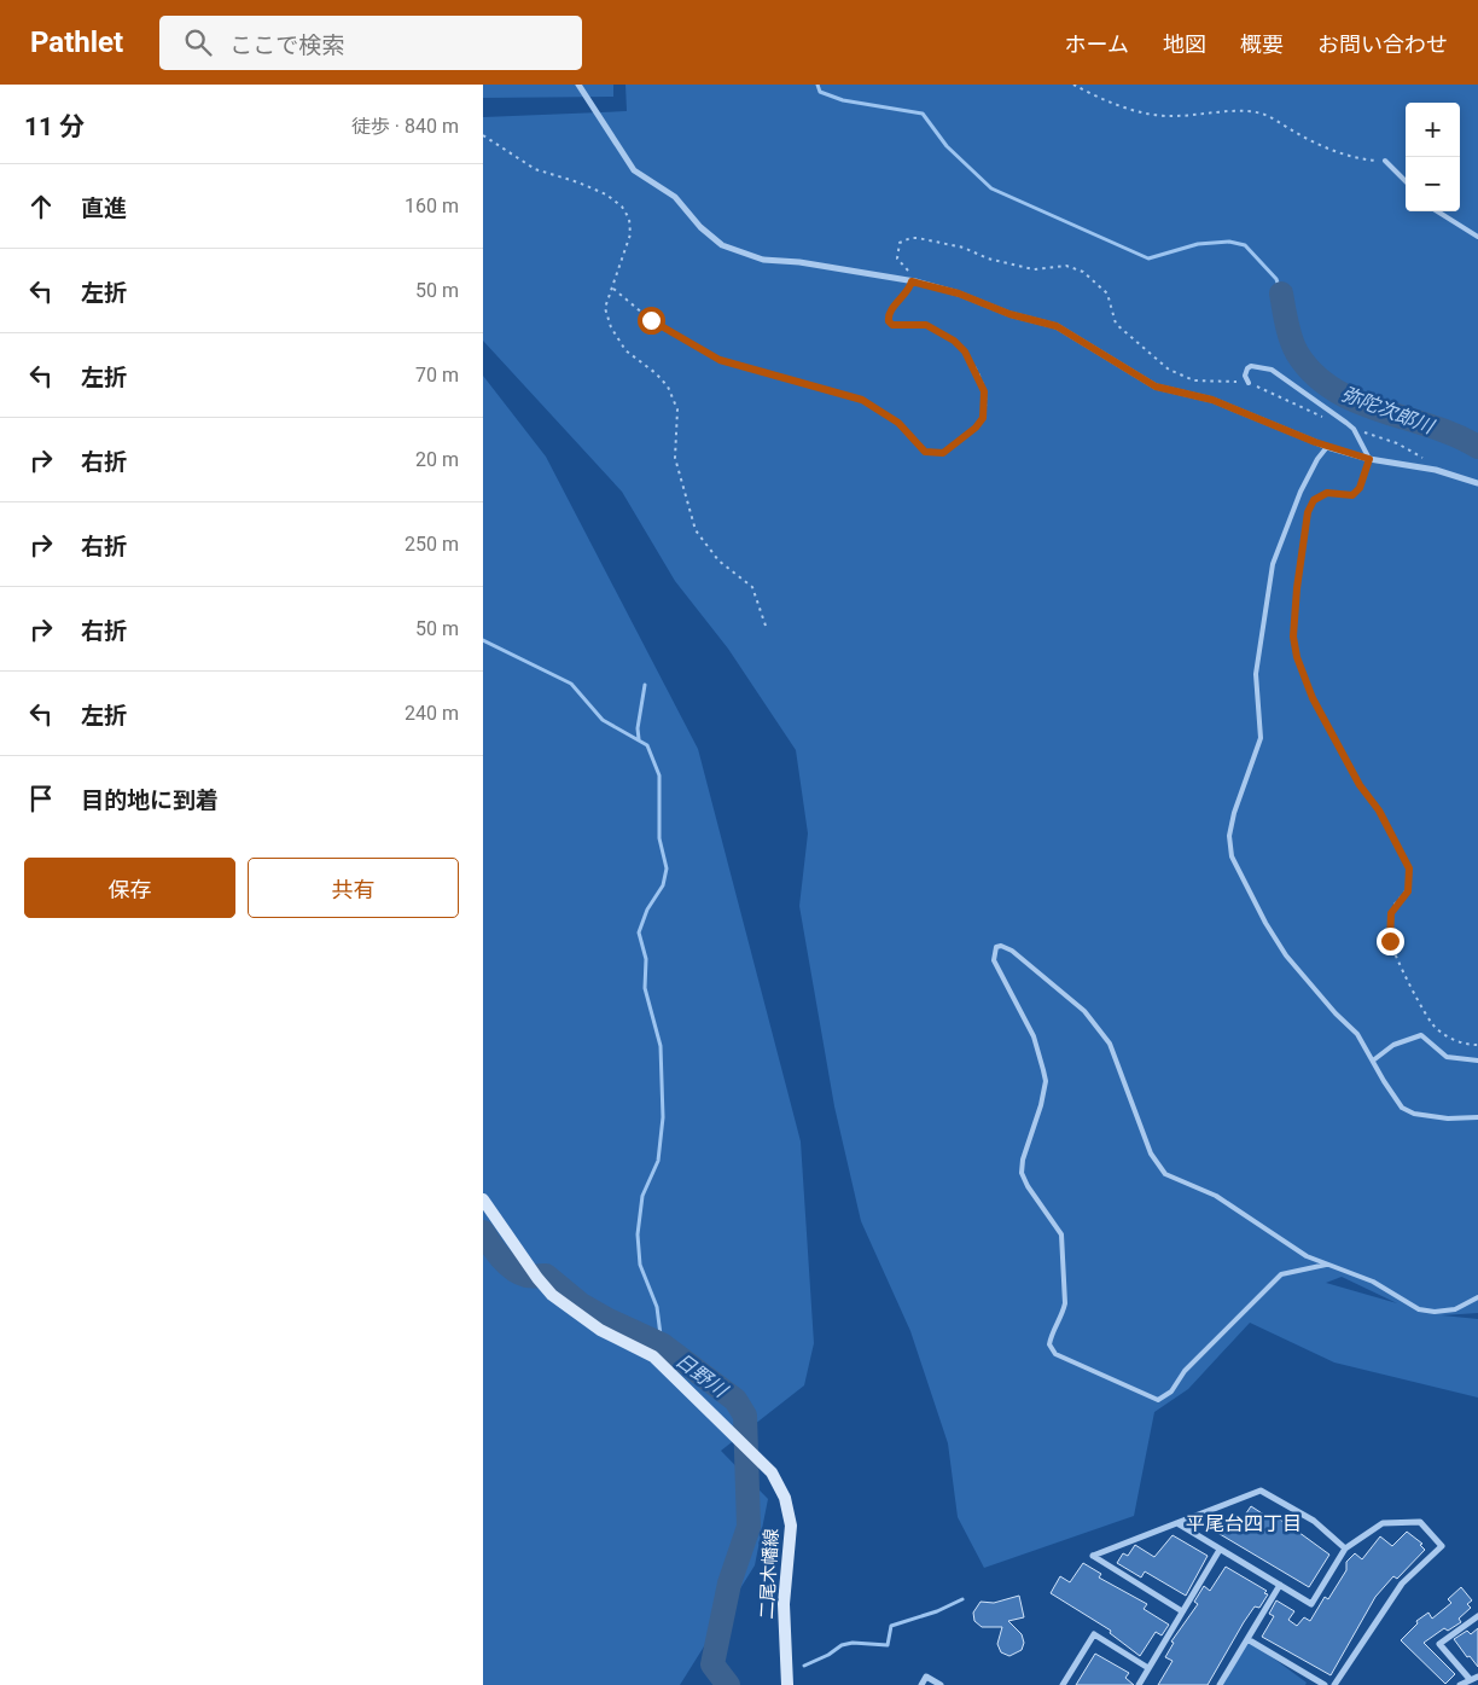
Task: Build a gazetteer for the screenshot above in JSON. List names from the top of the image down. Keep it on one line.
{"streets":{"main road":["二尾木幡線"]},"districts":["平尾台四丁目"],"water":["弥陀次郎川","日野川"],"page":{"header":"Pathlet","search":"ここで検索","nav":["ホーム","地図","概要","お問い合わせ"],"heading":["11 分","徒歩 · 840 m"],"map_buttons":["+","−"],"list":[["直進","160 m"],["左折","50 m"],["左折","70 m"],["右折","20 m"],["右折","250 m"],["右折","50 m"],["左折","240 m"],"目的地に到着"],"buttons":["保存","共有"]}}
